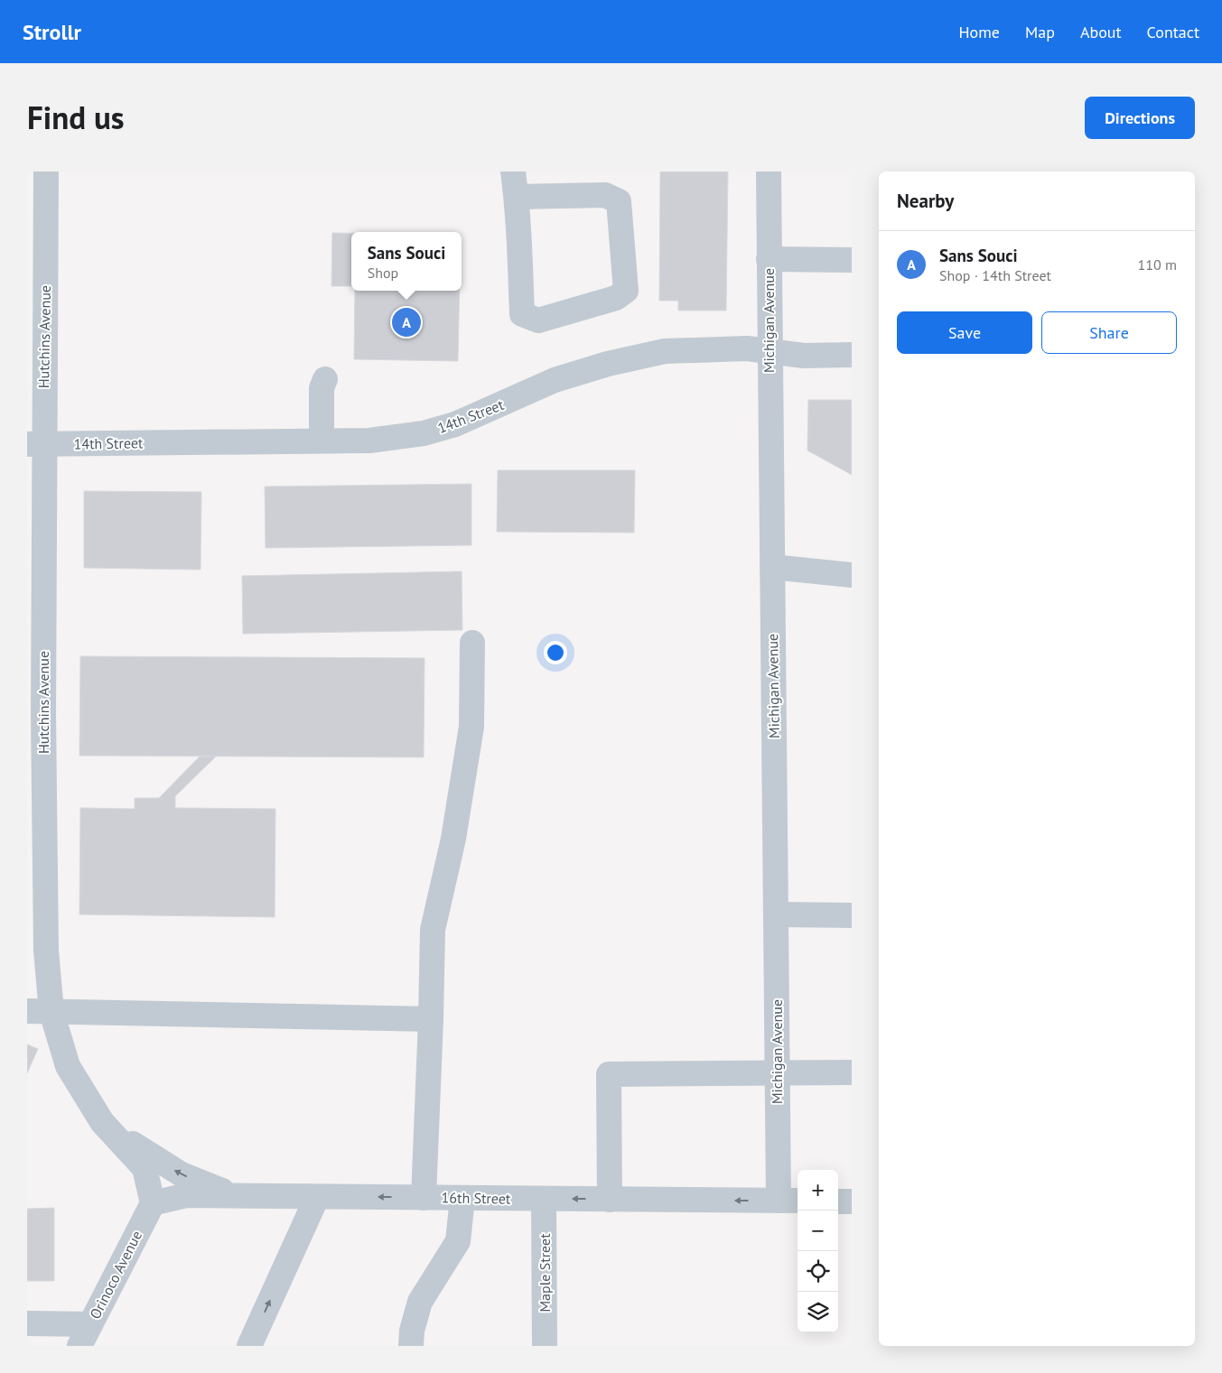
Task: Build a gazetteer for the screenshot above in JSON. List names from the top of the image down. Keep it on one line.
{"streets":{"street":["Michigan Avenue","Hutchins Avenue","14th Street","16th Street","Maple Street","Orinoco Avenue"]},"crossings":[["Michigan Avenue","14th Street"],["Michigan Avenue","16th Street"],["Hutchins Avenue","14th Street"],["Hutchins Avenue","16th Street"],["Hutchins Avenue","Orinoco Avenue"],["16th Street","Maple Street"],["16th Street","Orinoco Avenue"]],"page":{"header":"Strollr","nav":["Home","Map","About","Contact"],"title":"Find us","buttons":["Directions",["Save","Share"]],"heading":"Nearby","list":[{"mark":"A","name":"Sans Souci","note":"Shop · 14th Street","value":"110 m"}],"popup":["Sans Souci","Shop"],"pins":"A","map_buttons":["+","−"]}}
